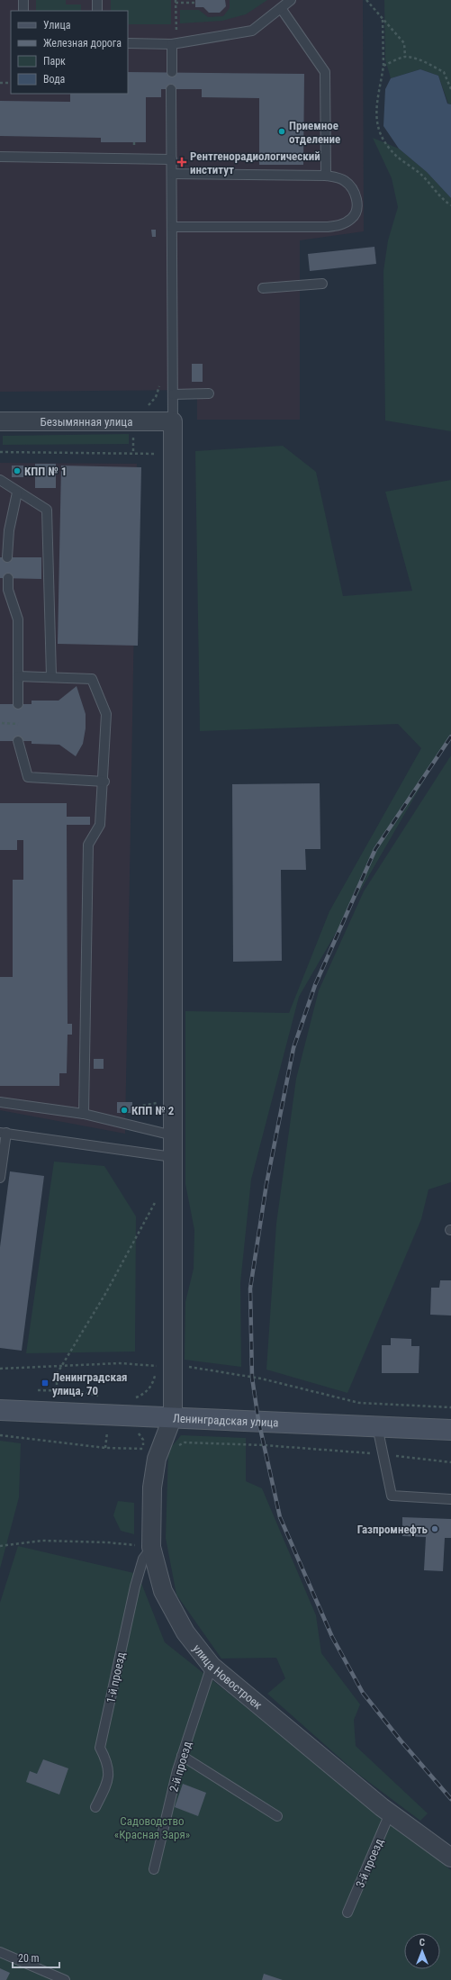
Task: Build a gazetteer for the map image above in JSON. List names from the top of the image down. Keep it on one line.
{"streets":{"main road":["Ленинградская улица"],"street":["Безымянная улица","улица Новостроек"],"lane":["1-й проезд","2-й проезд","3-й проезд"]},"crossings":[["Ленинградская улица","улица Новостроек"],["улица Новостроек","1-й проезд"],["улица Новостроек","2-й проезд"],["улица Новостроек","3-й проезд"]],"parks":["Садоводство «Красная Заря»"],"places":{"other":["Приемное отделение","КПП № 1","КПП № 2","Газпромнефть"],"health":["Рентгенорадиологический институт"],"transit":["Ленинградская улица, 70"]},"legend":["Улица","Железная дорога","Парк","Вода"],"scale_bar":"20 m","north":"top"}
